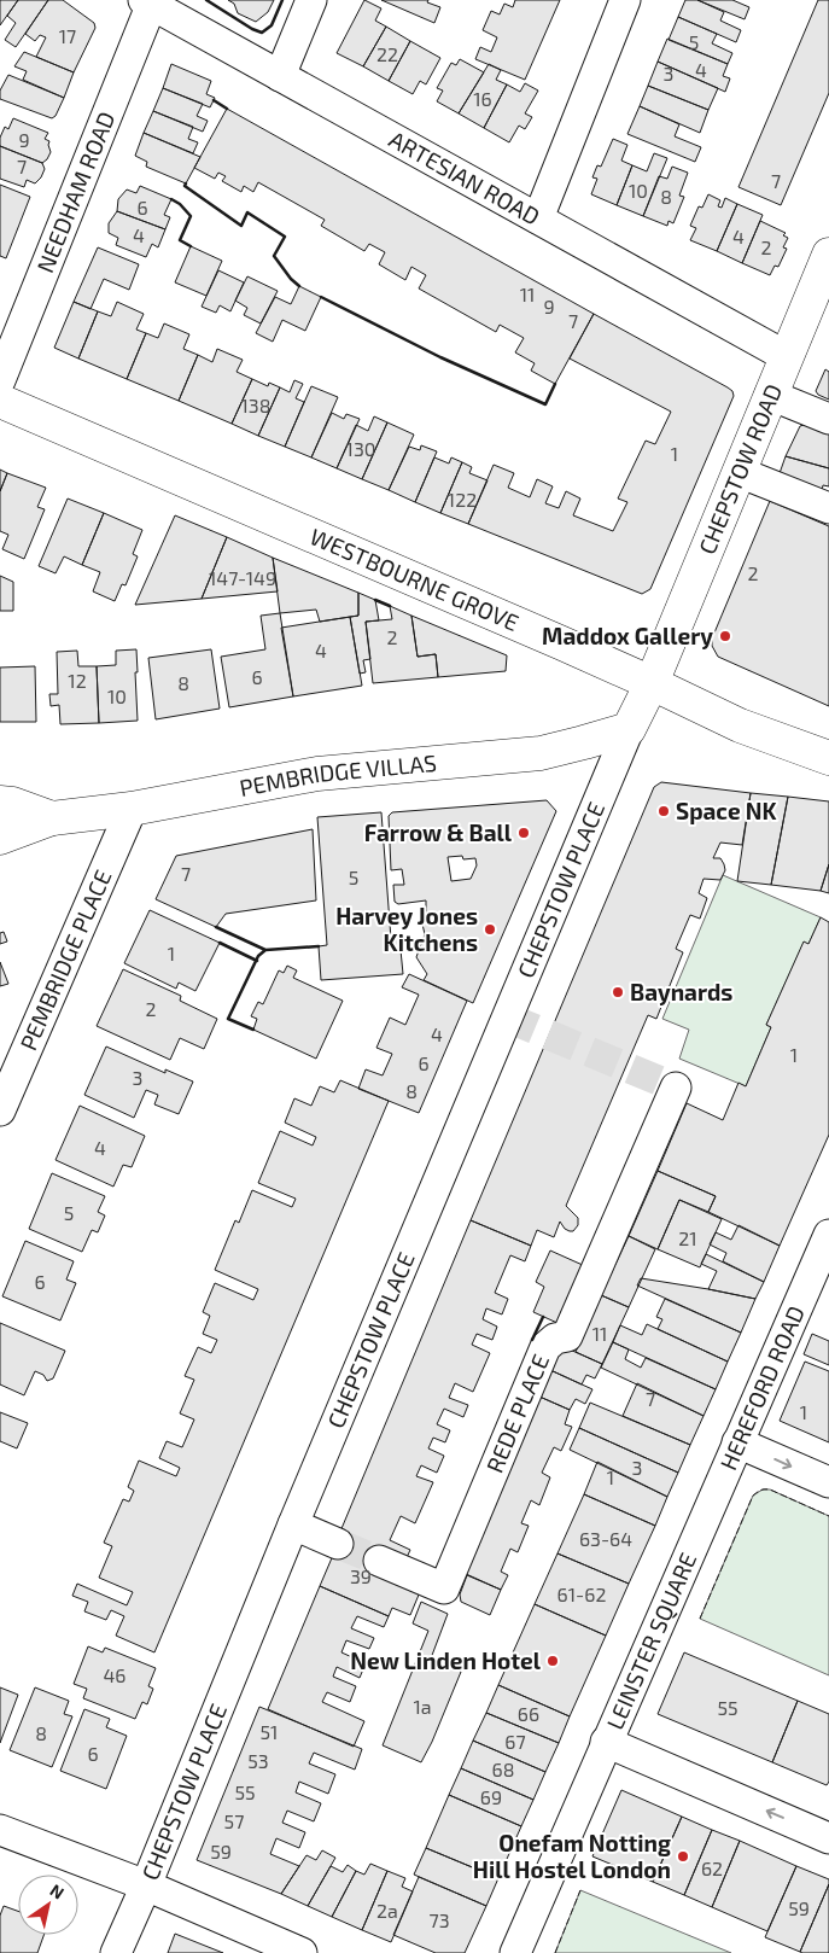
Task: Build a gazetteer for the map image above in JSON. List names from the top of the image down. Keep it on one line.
{"streets":{"main road":["CHEPSTOW ROAD","WESTBOURNE GROVE","PEMBRIDGE VILLAS"],"street":["ARTESIAN ROAD","NEEDHAM ROAD","CHEPSTOW PLACE","PEMBRIDGE PLACE","HEREFORD ROAD","REDE PLACE","LEINSTER SQUARE"]},"crossings":[["ARTESIAN ROAD","NEEDHAM ROAD"],["ARTESIAN ROAD","CHEPSTOW ROAD"],["CHEPSTOW ROAD","WESTBOURNE GROVE"],["PEMBRIDGE VILLAS","CHEPSTOW PLACE"],["PEMBRIDGE VILLAS","PEMBRIDGE PLACE"],["HEREFORD ROAD","LEINSTER SQUARE"]],"places":["Maddox Gallery","Space NK","Farrow & Ball","Harvey Jones Kitchens","Baynards","New Linden Hotel","Onefam Notting Hill Hostel London"],"house_numbers":["17","5","22","4","3","16","9","7","7","10","8","6","4","4","2","11","9","7","138","130","1","122","2","147-149","2","4","6","12","8","10","7","5","1","2","4","1","6","3","8","4","5","21","6","11","7","1","3","1","63-64","39","61-62","46","1a","55","66","51","8","67","6","53","68","55","69","57","59","62","59","2a","73"],"north":"top right"}
